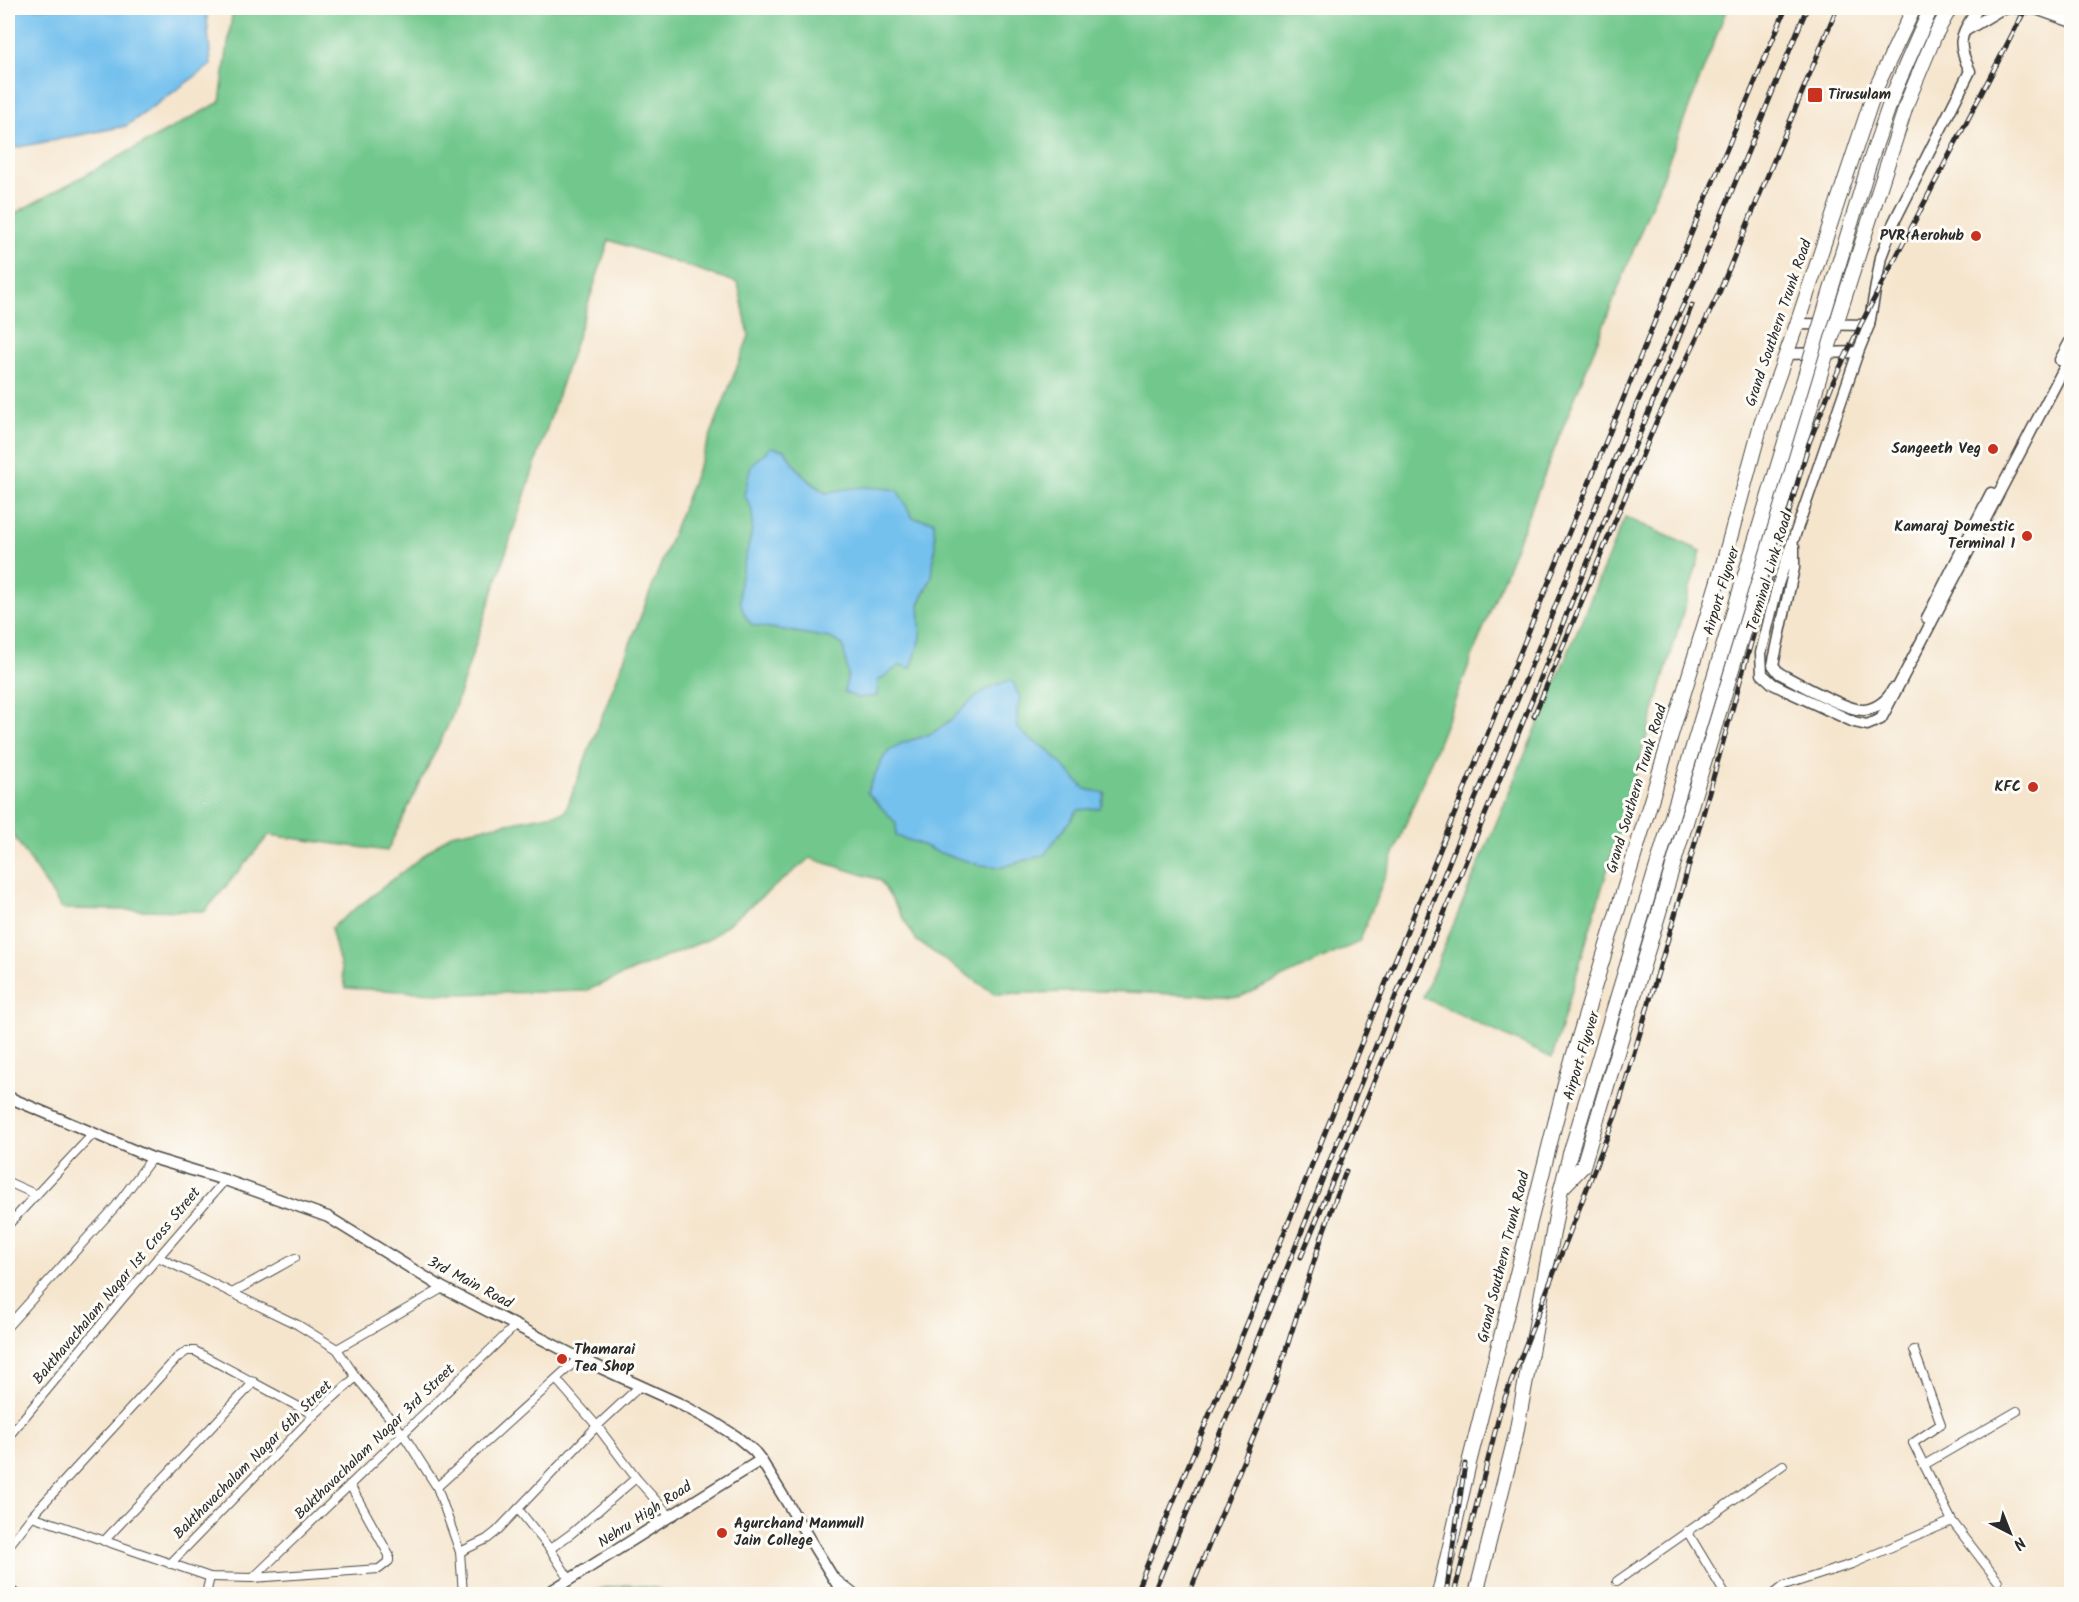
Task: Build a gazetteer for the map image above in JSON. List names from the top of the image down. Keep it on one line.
{"streets":{"main road":["Grand Southern Trunk Road","Airport Flyover"],"street":["Terminal Link Road","3rd Main Road","Bakthavachalam Nagar 1st Cross Street","Bakthavachalam Nagar 3rd Street","Bakthavachalam Nagar 6th Street","Nehru High Road"]},"crossings":[["3rd Main Road","Bakthavachalam Nagar 1st Cross Street"],["3rd Main Road","Bakthavachalam Nagar 3rd Street"],["3rd Main Road","Nehru High Road"]],"places":{"transit":["Tirusulam"],"other":["PVR Aerohub","Sangeeth Veg","Kamaraj Domestic Terminal 1","KFC","Thamarai Tea Shop","Agurchand Manmull Jain College"]},"north":"bottom right"}
